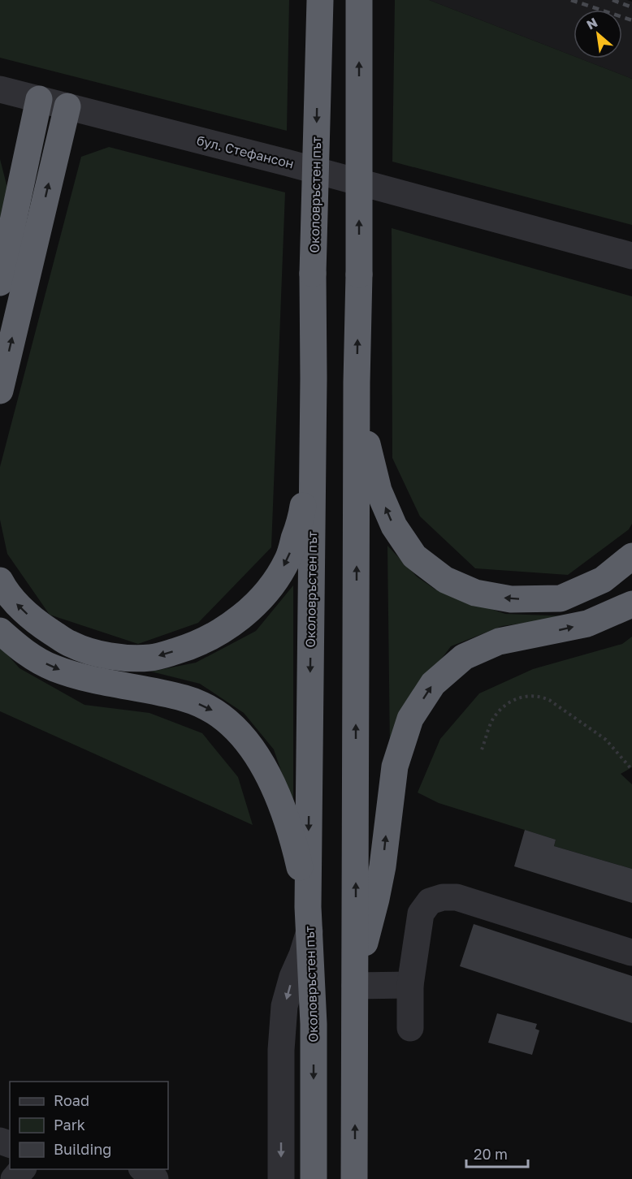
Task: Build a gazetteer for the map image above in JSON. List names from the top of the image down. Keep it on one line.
{"streets":{"highway":["Околовръстен път"],"street":["бул. Стефансон"]},"legend":["Road","Park","Building"],"scale_bar":"20 m","north":"top left"}
